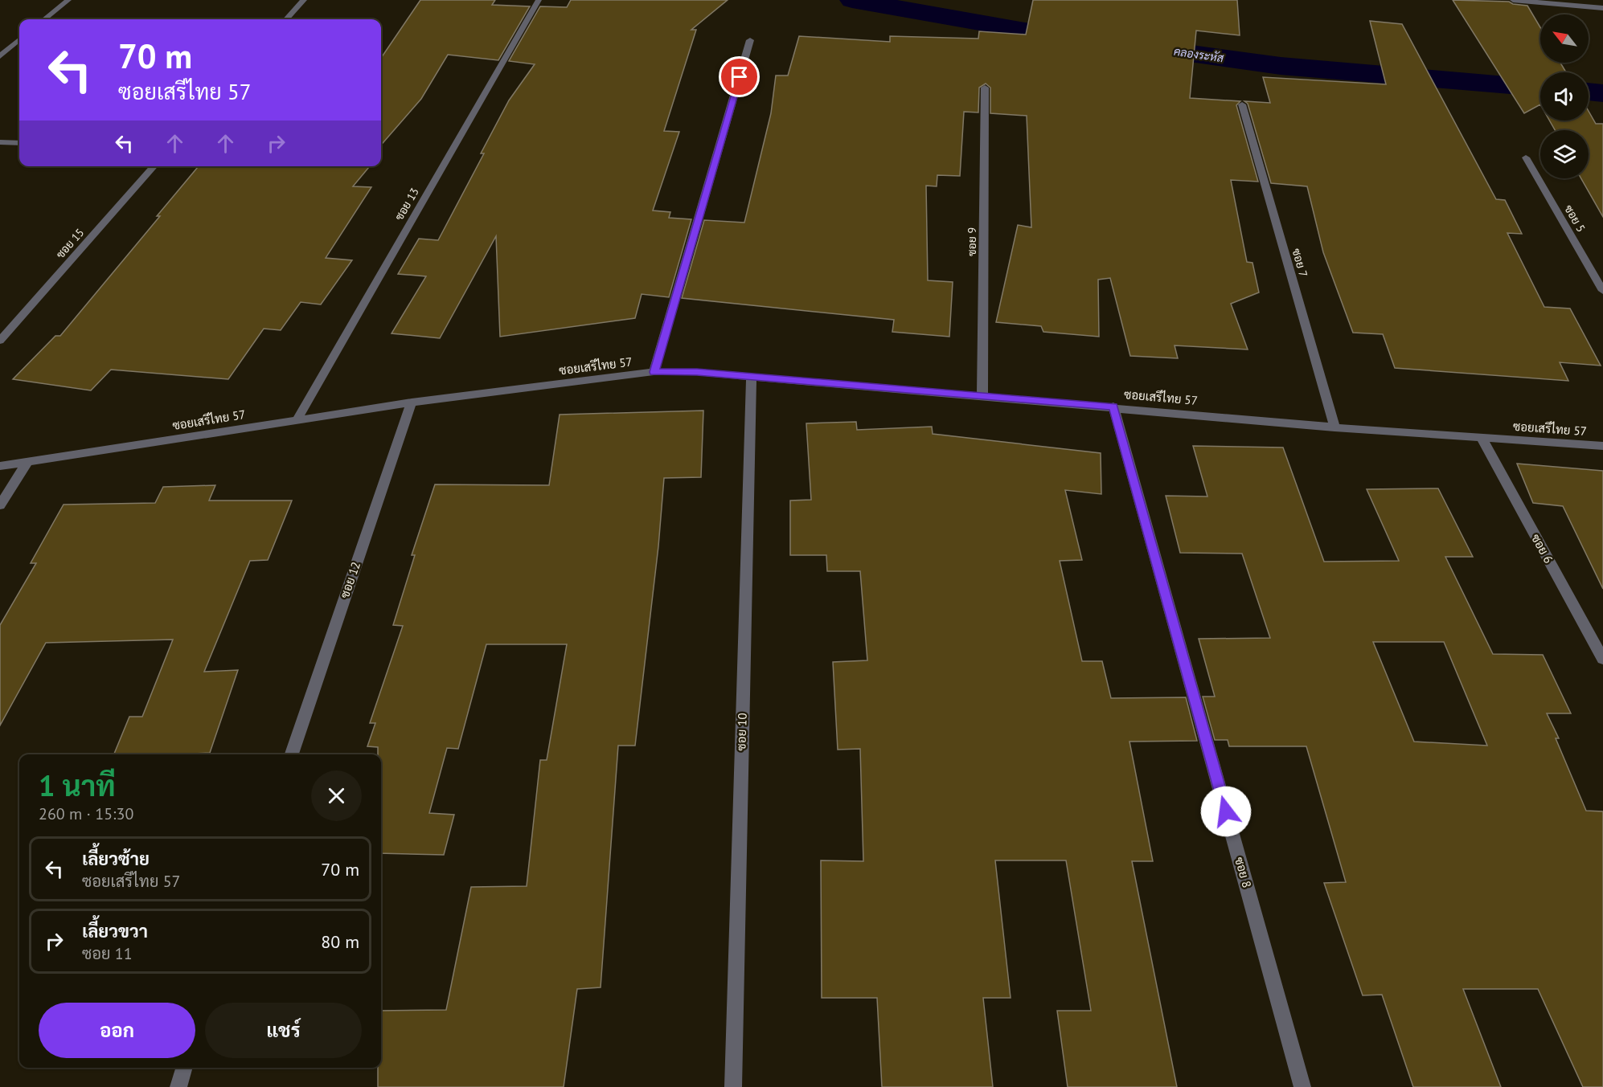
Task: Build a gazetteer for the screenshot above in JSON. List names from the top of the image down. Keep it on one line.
{"streets":{"street":["ซอย 13","ซอย 5","ซอย 9","ซอย 15","ซอย 7","ซอยเสรีไทย 57","ซอย 6","ซอย 12","ซอย 10","ซอย 8"]},"crossings":[["ซอย 13","ซอยเสรีไทย 57"],["ซอย 9","ซอยเสรีไทย 57"],["ซอย 7","ซอยเสรีไทย 57"],["ซอยเสรีไทย 57","ซอย 6"],["ซอยเสรีไทย 57","ซอย 12"],["ซอยเสรีไทย 57","ซอย 10"],["ซอยเสรีไทย 57","ซอย 8"]],"water":["คลองระหัส"],"north":"top left","page":{"turn":["70 m","ซอยเสรีไทย 57"],"heading":["1 นาที","260 m · 15:30"],"list":[{"name":"เลี้ยวซ้าย","note":"ซอยเสรีไทย 57","value":"70 m"},{"name":"เลี้ยวขวา","note":"ซอย 11","value":"80 m"}],"buttons":["ออก","แชร์"]}}
